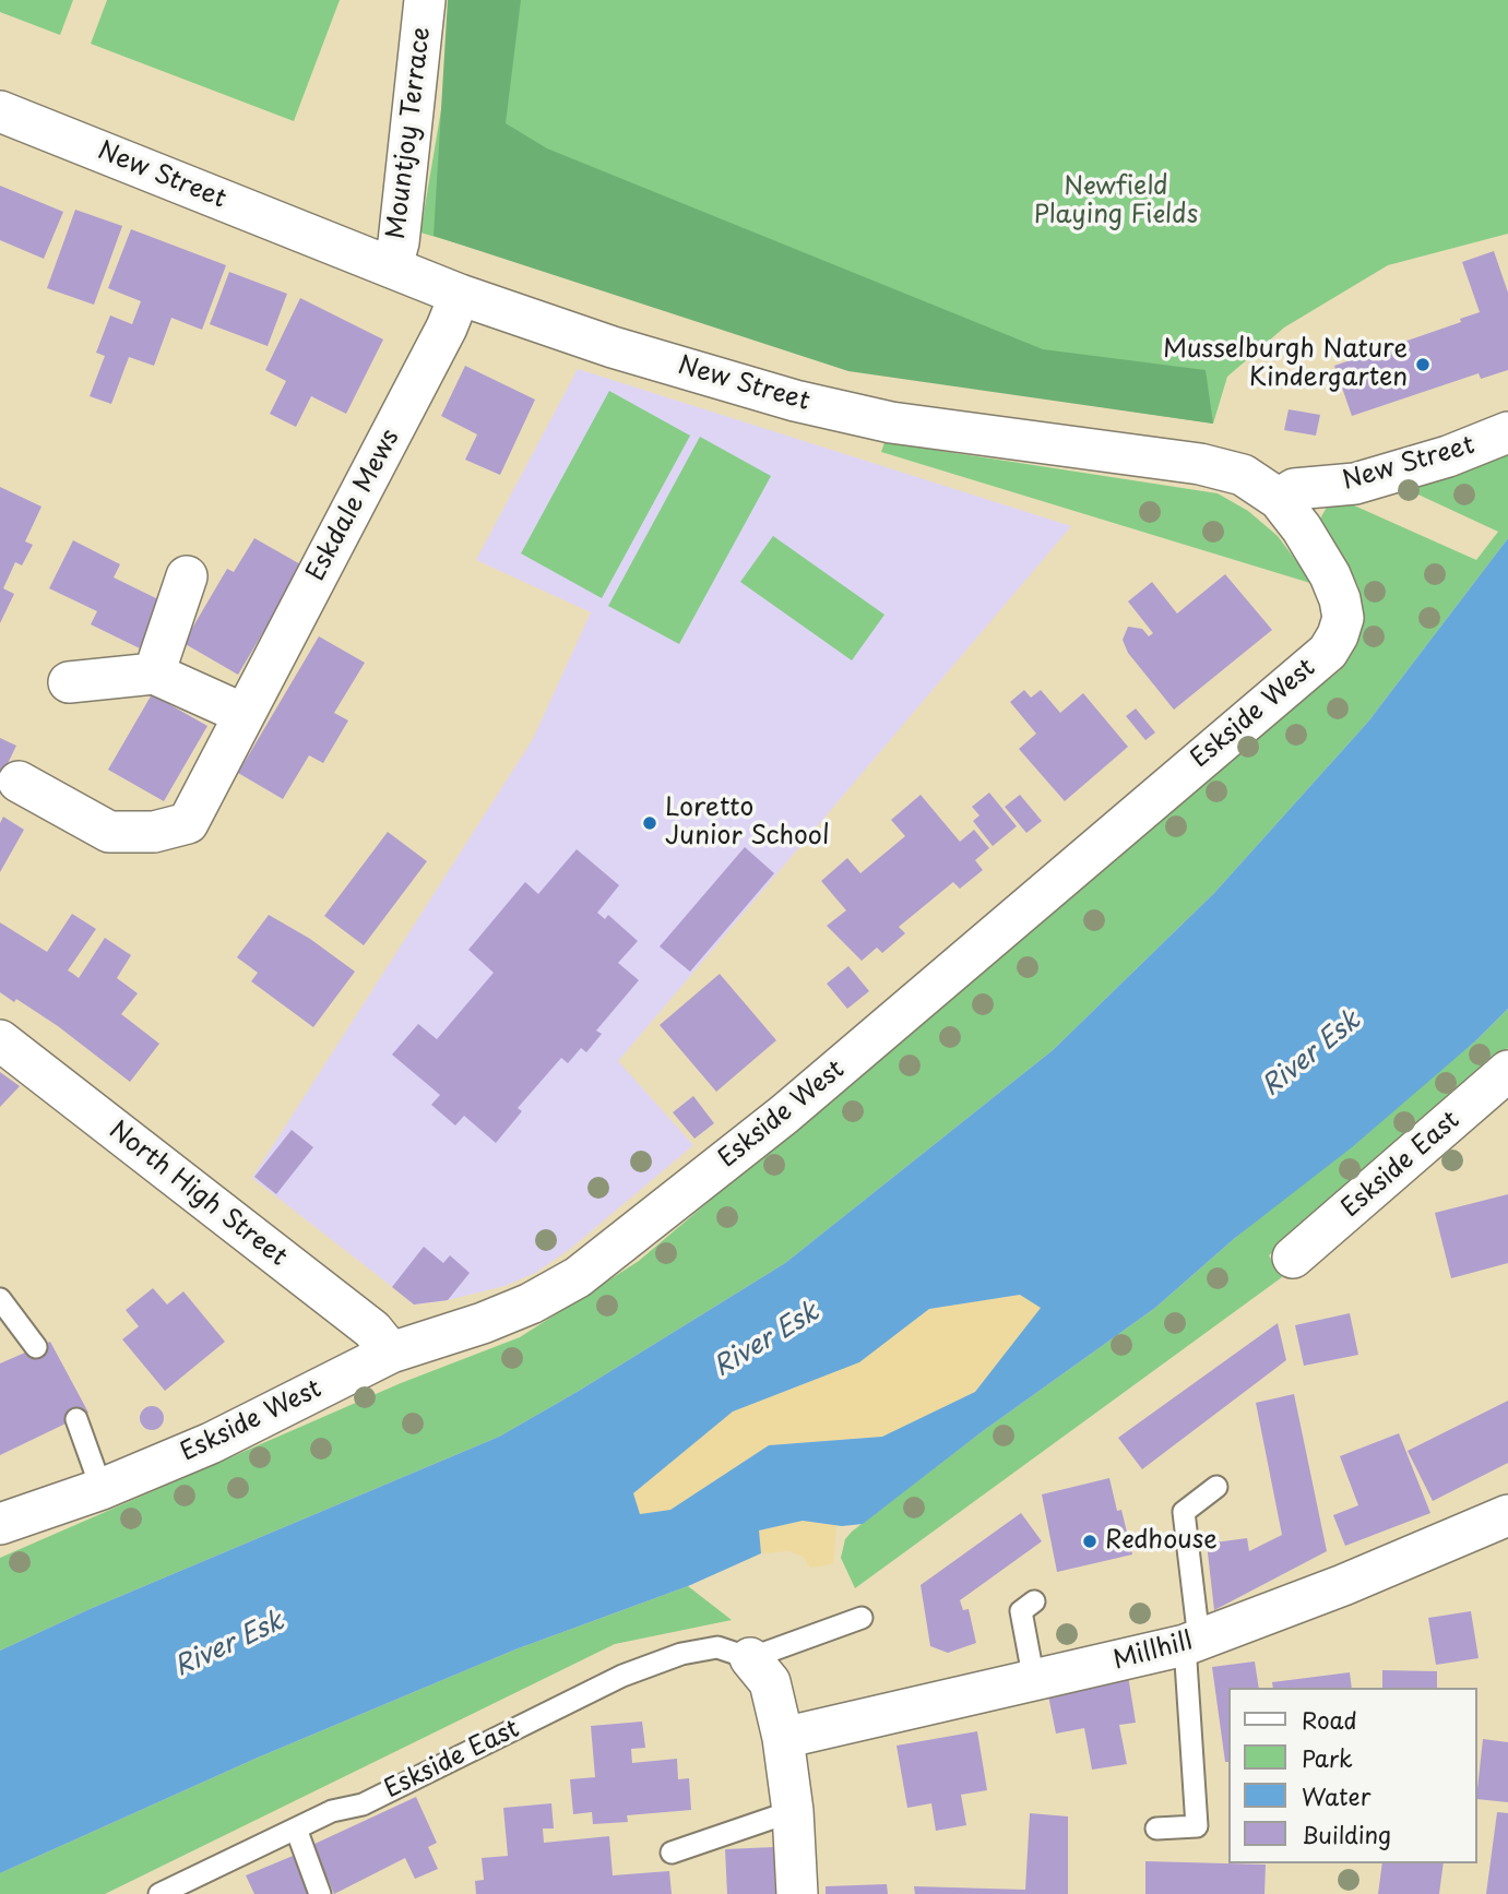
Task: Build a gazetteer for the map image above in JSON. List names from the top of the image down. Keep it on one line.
{"streets":{"street":["Mountjoy Terrace","New Street","Eskdale Mews","Eskside West","Eskside East","North High Street","Millhill"]},"crossings":[["Mountjoy Terrace","New Street"],["New Street","Eskdale Mews"],["New Street","Eskside West"],["Eskside West","North High Street"]],"water":["River Esk"],"parks":["Newfield Playing Fields"],"places":["Musselburgh Nature Kindergarten","Loretto Junior School","Redhouse"],"legend":["Road","Park","Water","Building"]}
